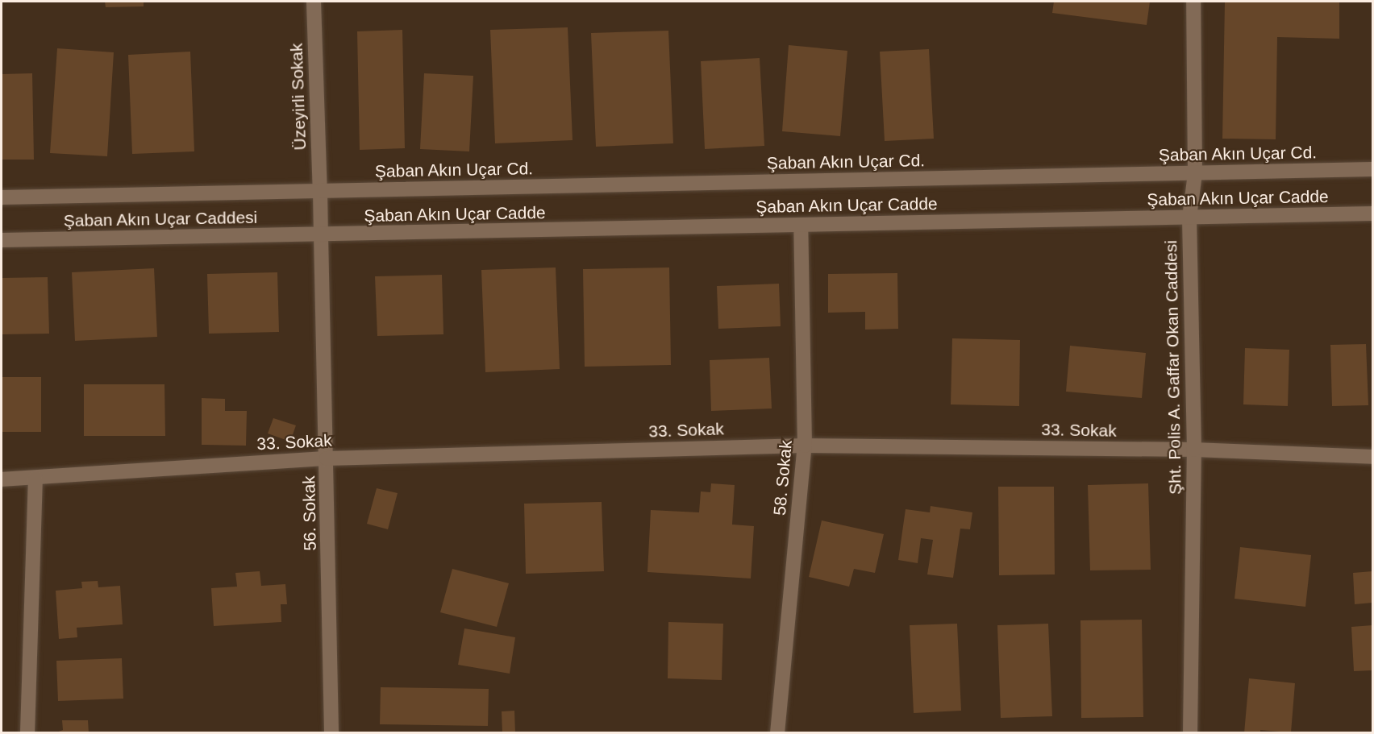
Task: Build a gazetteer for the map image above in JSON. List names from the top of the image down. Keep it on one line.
{"streets":{"street":["Üzeyirli Sokak","Şaban Akın Uçar Cd.","Şaban Akın Uçar Cadde","Şaban Akın Uçar Caddesi","Şht. Polis A. Gaffar Okan Caddesi","33. Sokak","58. Sokak","56. Sokak"]},"crossings":[["Üzeyirli Sokak","Şaban Akın Uçar Cd."],["Üzeyirli Sokak","Şaban Akın Uçar Cadde"],["Üzeyirli Sokak","Şaban Akın Uçar Caddesi"],["Üzeyirli Sokak","56. Sokak"],["Şaban Akın Uçar Cd.","Şaban Akın Uçar Caddesi"],["Şaban Akın Uçar Cd.","Şht. Polis A. Gaffar Okan Caddesi"],["Şaban Akın Uçar Cadde","Şaban Akın Uçar Caddesi"],["Şaban Akın Uçar Cadde","Şht. Polis A. Gaffar Okan Caddesi"],["Şaban Akın Uçar Cadde","58. Sokak"],["Şaban Akın Uçar Cadde","56. Sokak"],["Şaban Akın Uçar Caddesi","56. Sokak"],["Şht. Polis A. Gaffar Okan Caddesi","33. Sokak"],["33. Sokak","58. Sokak"],["33. Sokak","56. Sokak"]]}
